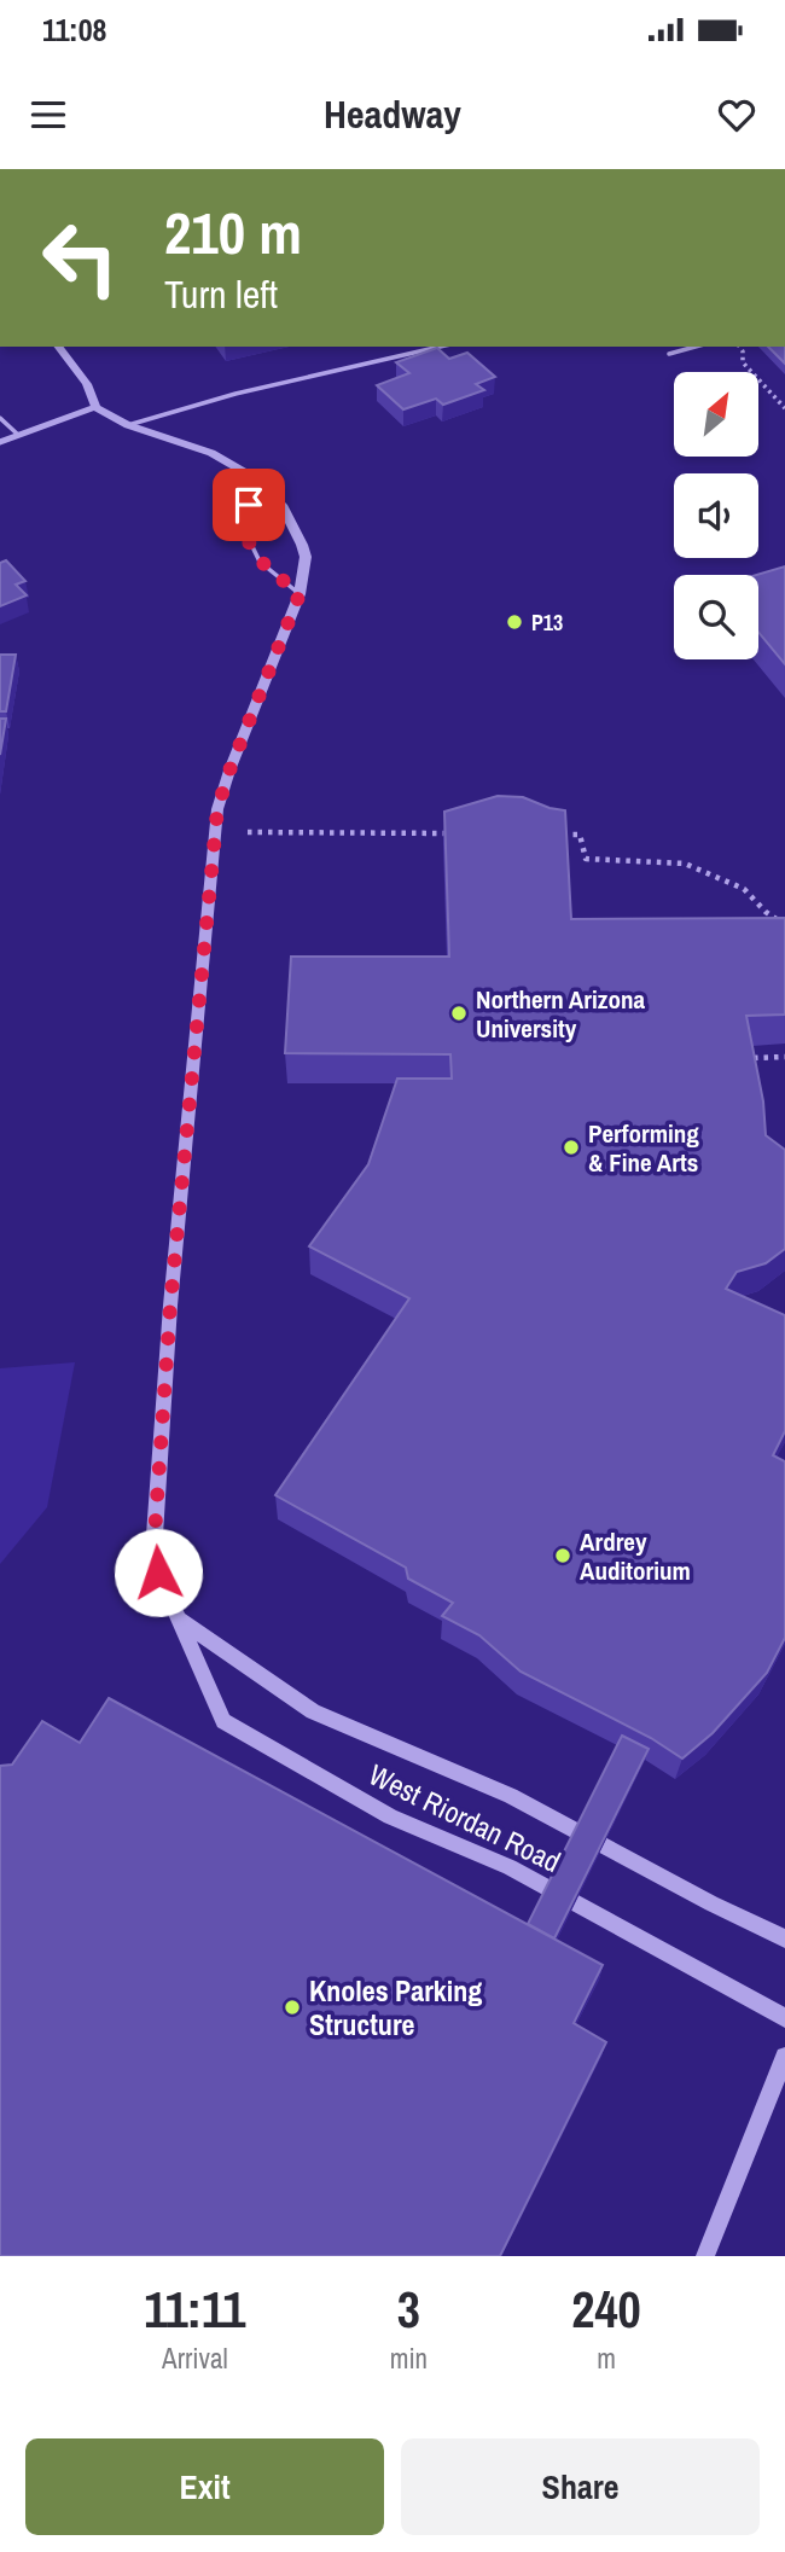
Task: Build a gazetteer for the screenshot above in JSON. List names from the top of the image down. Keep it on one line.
{"streets":{"street":["West Riordan Road"]},"places":["P13","Northern Arizona University","Performing & Fine Arts","Ardrey Auditorium","Knoles Parking Structure"],"north":"top right","page":{"status":"11:08","header":"Headway","turn":["210 m","Turn left"],"eta":["11:11","Arrival","3","min","240","m"],"buttons":["Exit","Share"]}}
